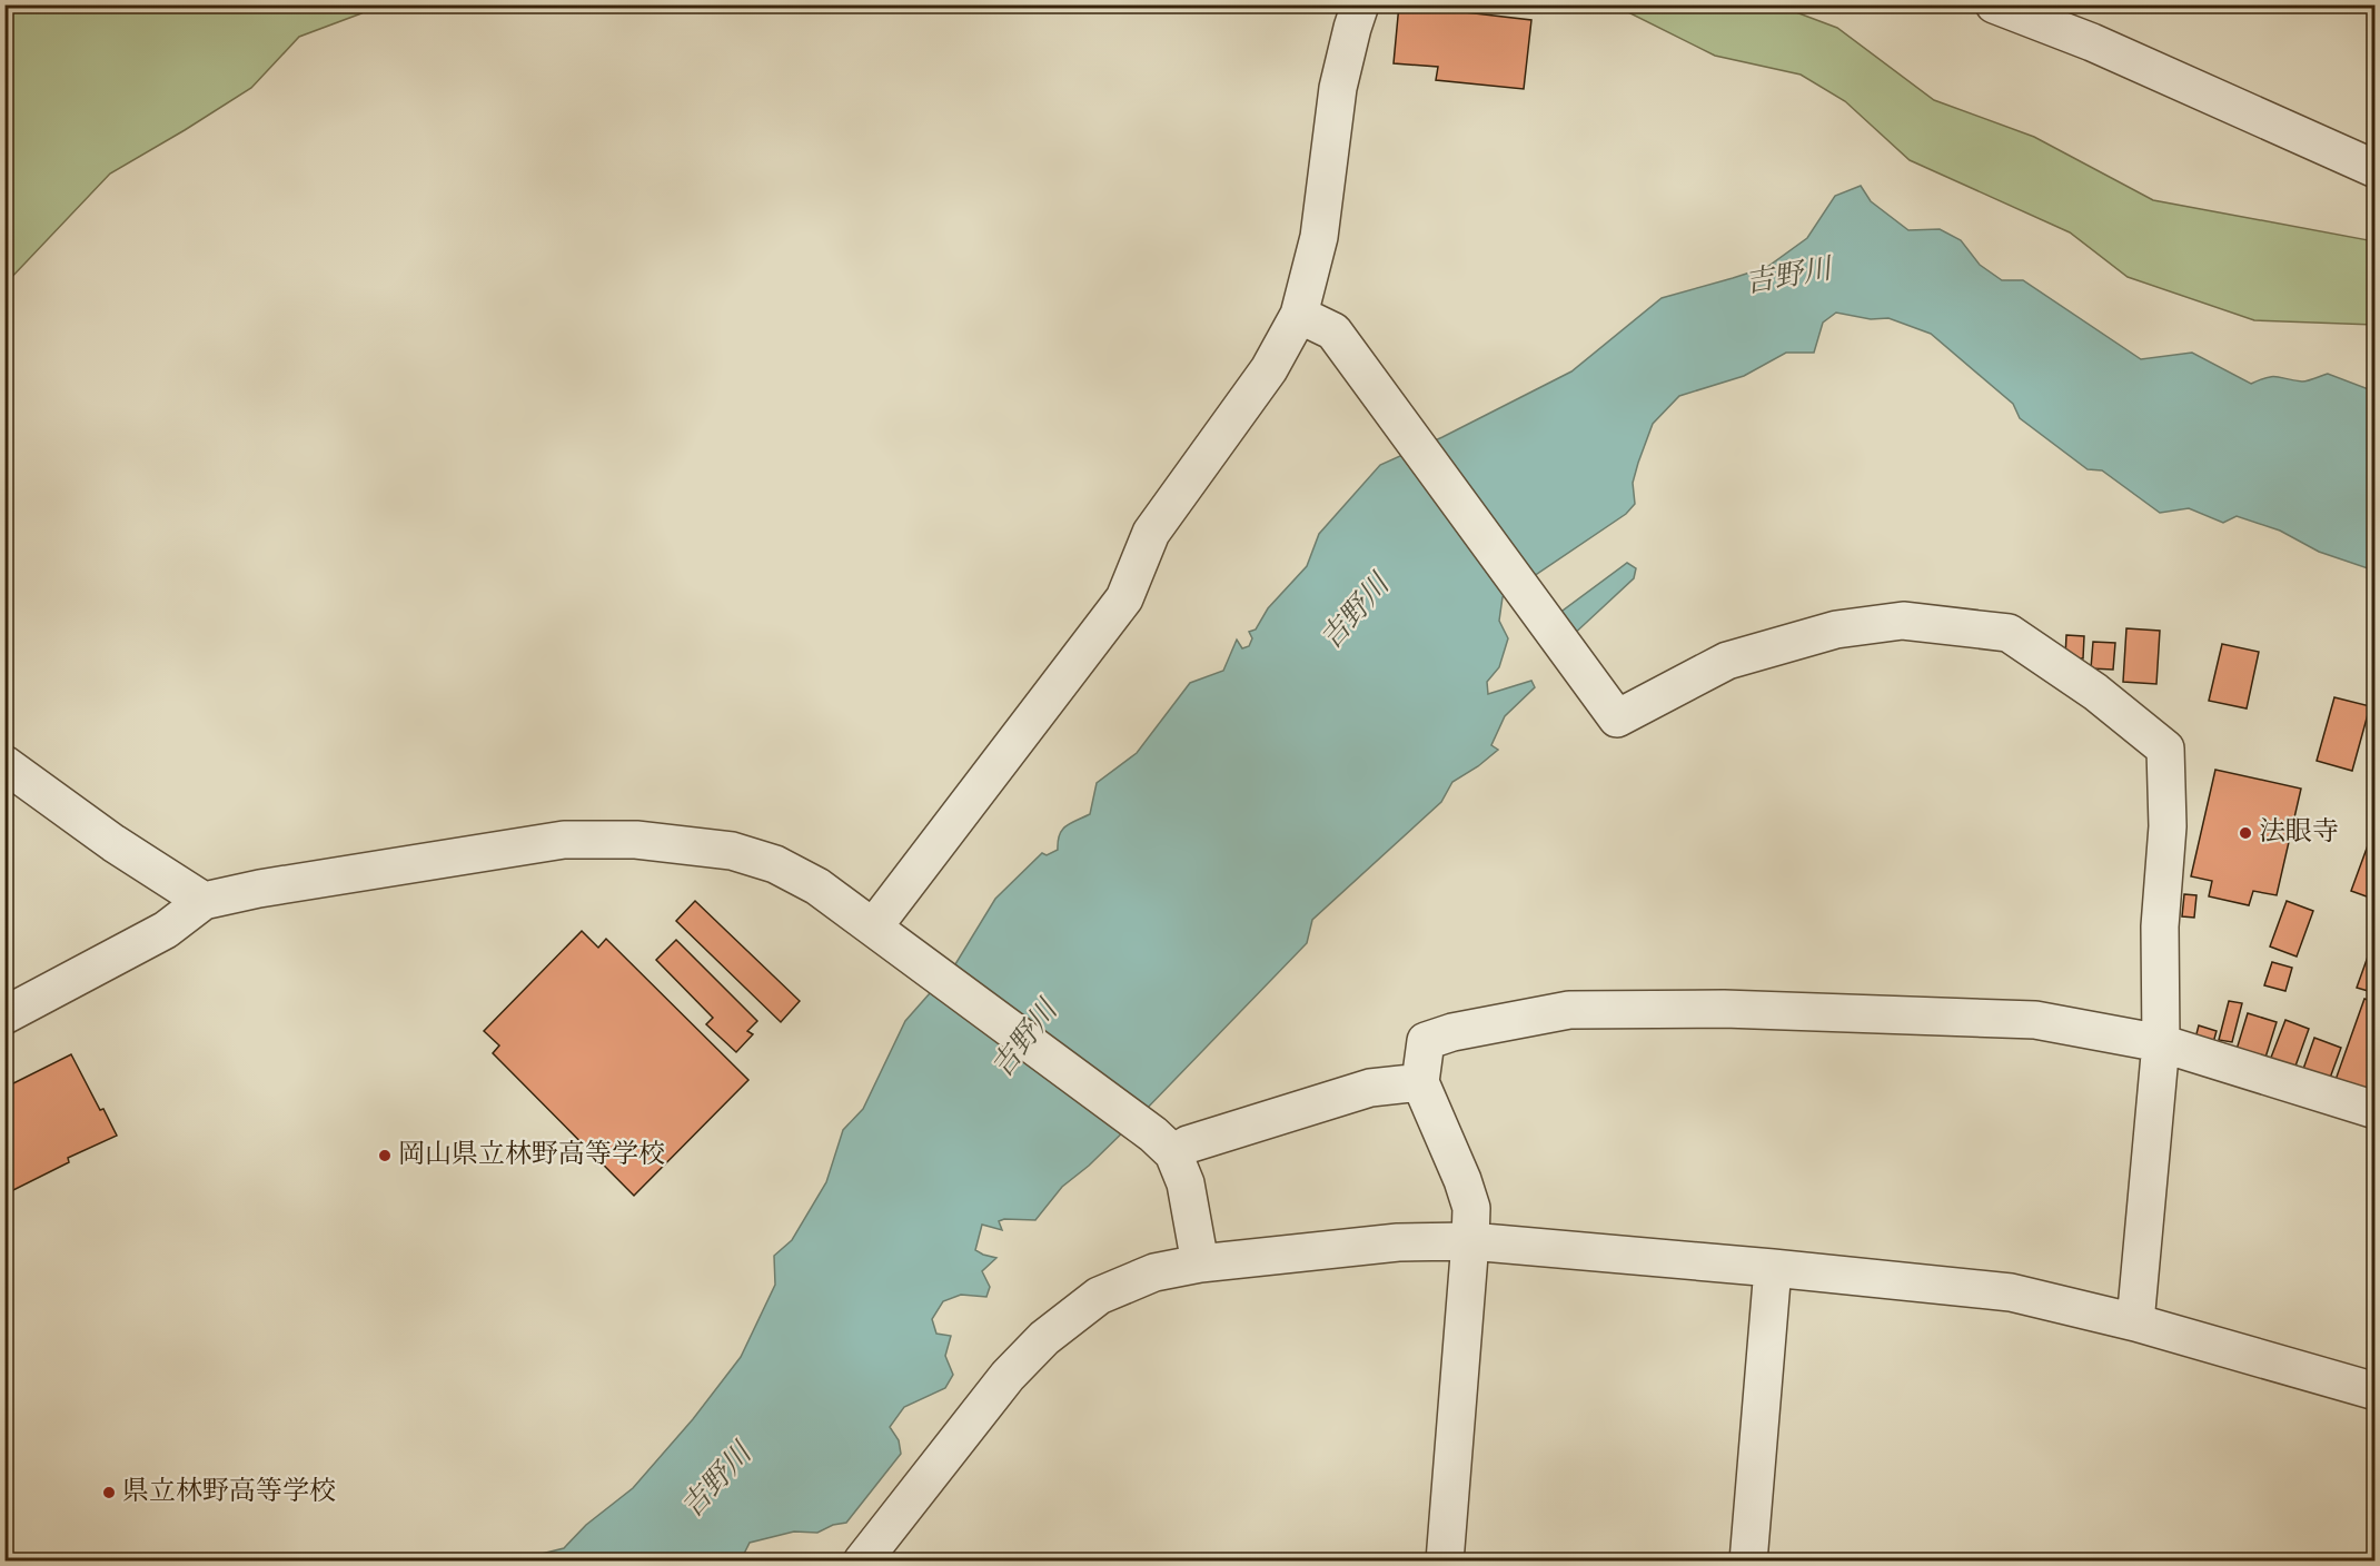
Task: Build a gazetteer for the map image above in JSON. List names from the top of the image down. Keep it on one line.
{"water":["吉野川"],"places":["法眼寺","岡山県立林野高等学校","県立林野高等学校"]}
